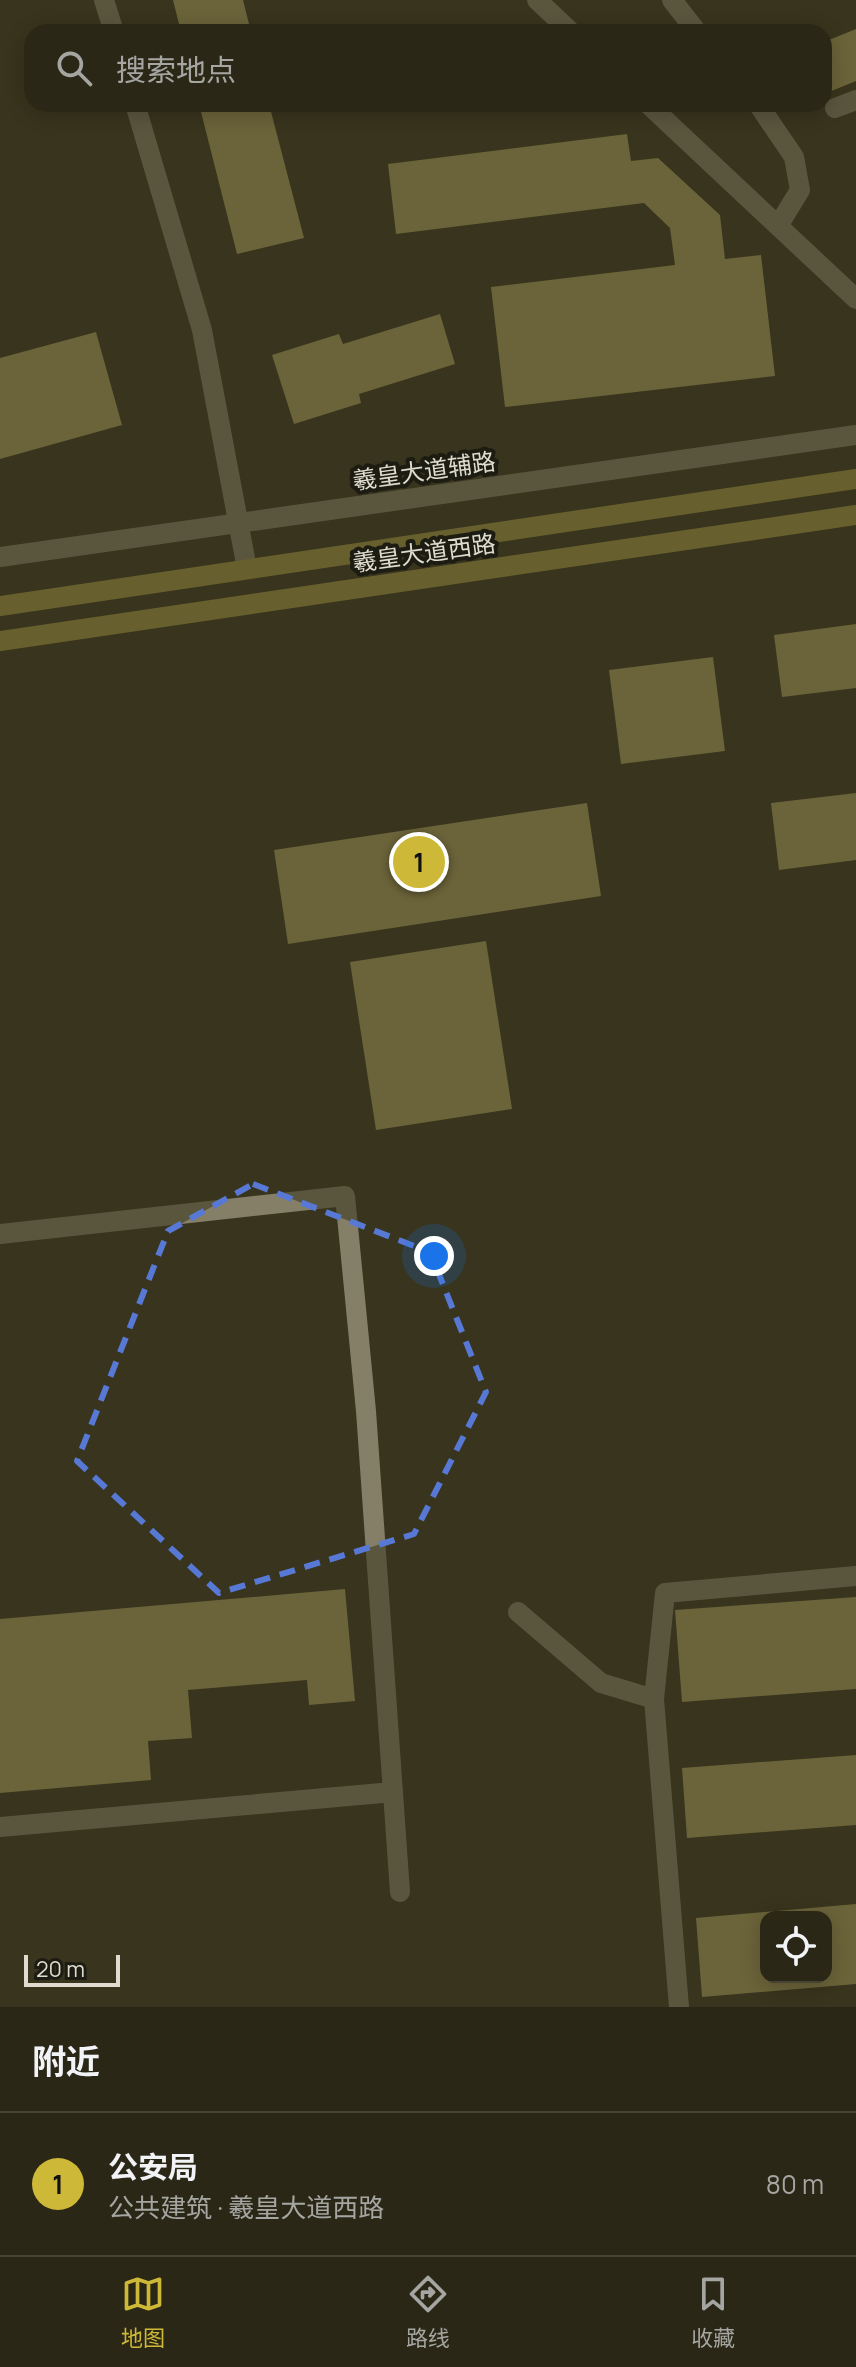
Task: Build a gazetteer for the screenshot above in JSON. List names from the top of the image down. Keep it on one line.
{"streets":{"main road":["羲皇大道西路"],"street":["羲皇大道辅路"]},"scale_bar":"20 m","page":{"search":"搜索地点","pins":"1","scale":"20 m","heading":"附近","list":[{"mark":"1","name":"公安局","note":"公共建筑 · 羲皇大道西路","value":"80 m"}],"nav":["地图","路线","收藏"]}}
